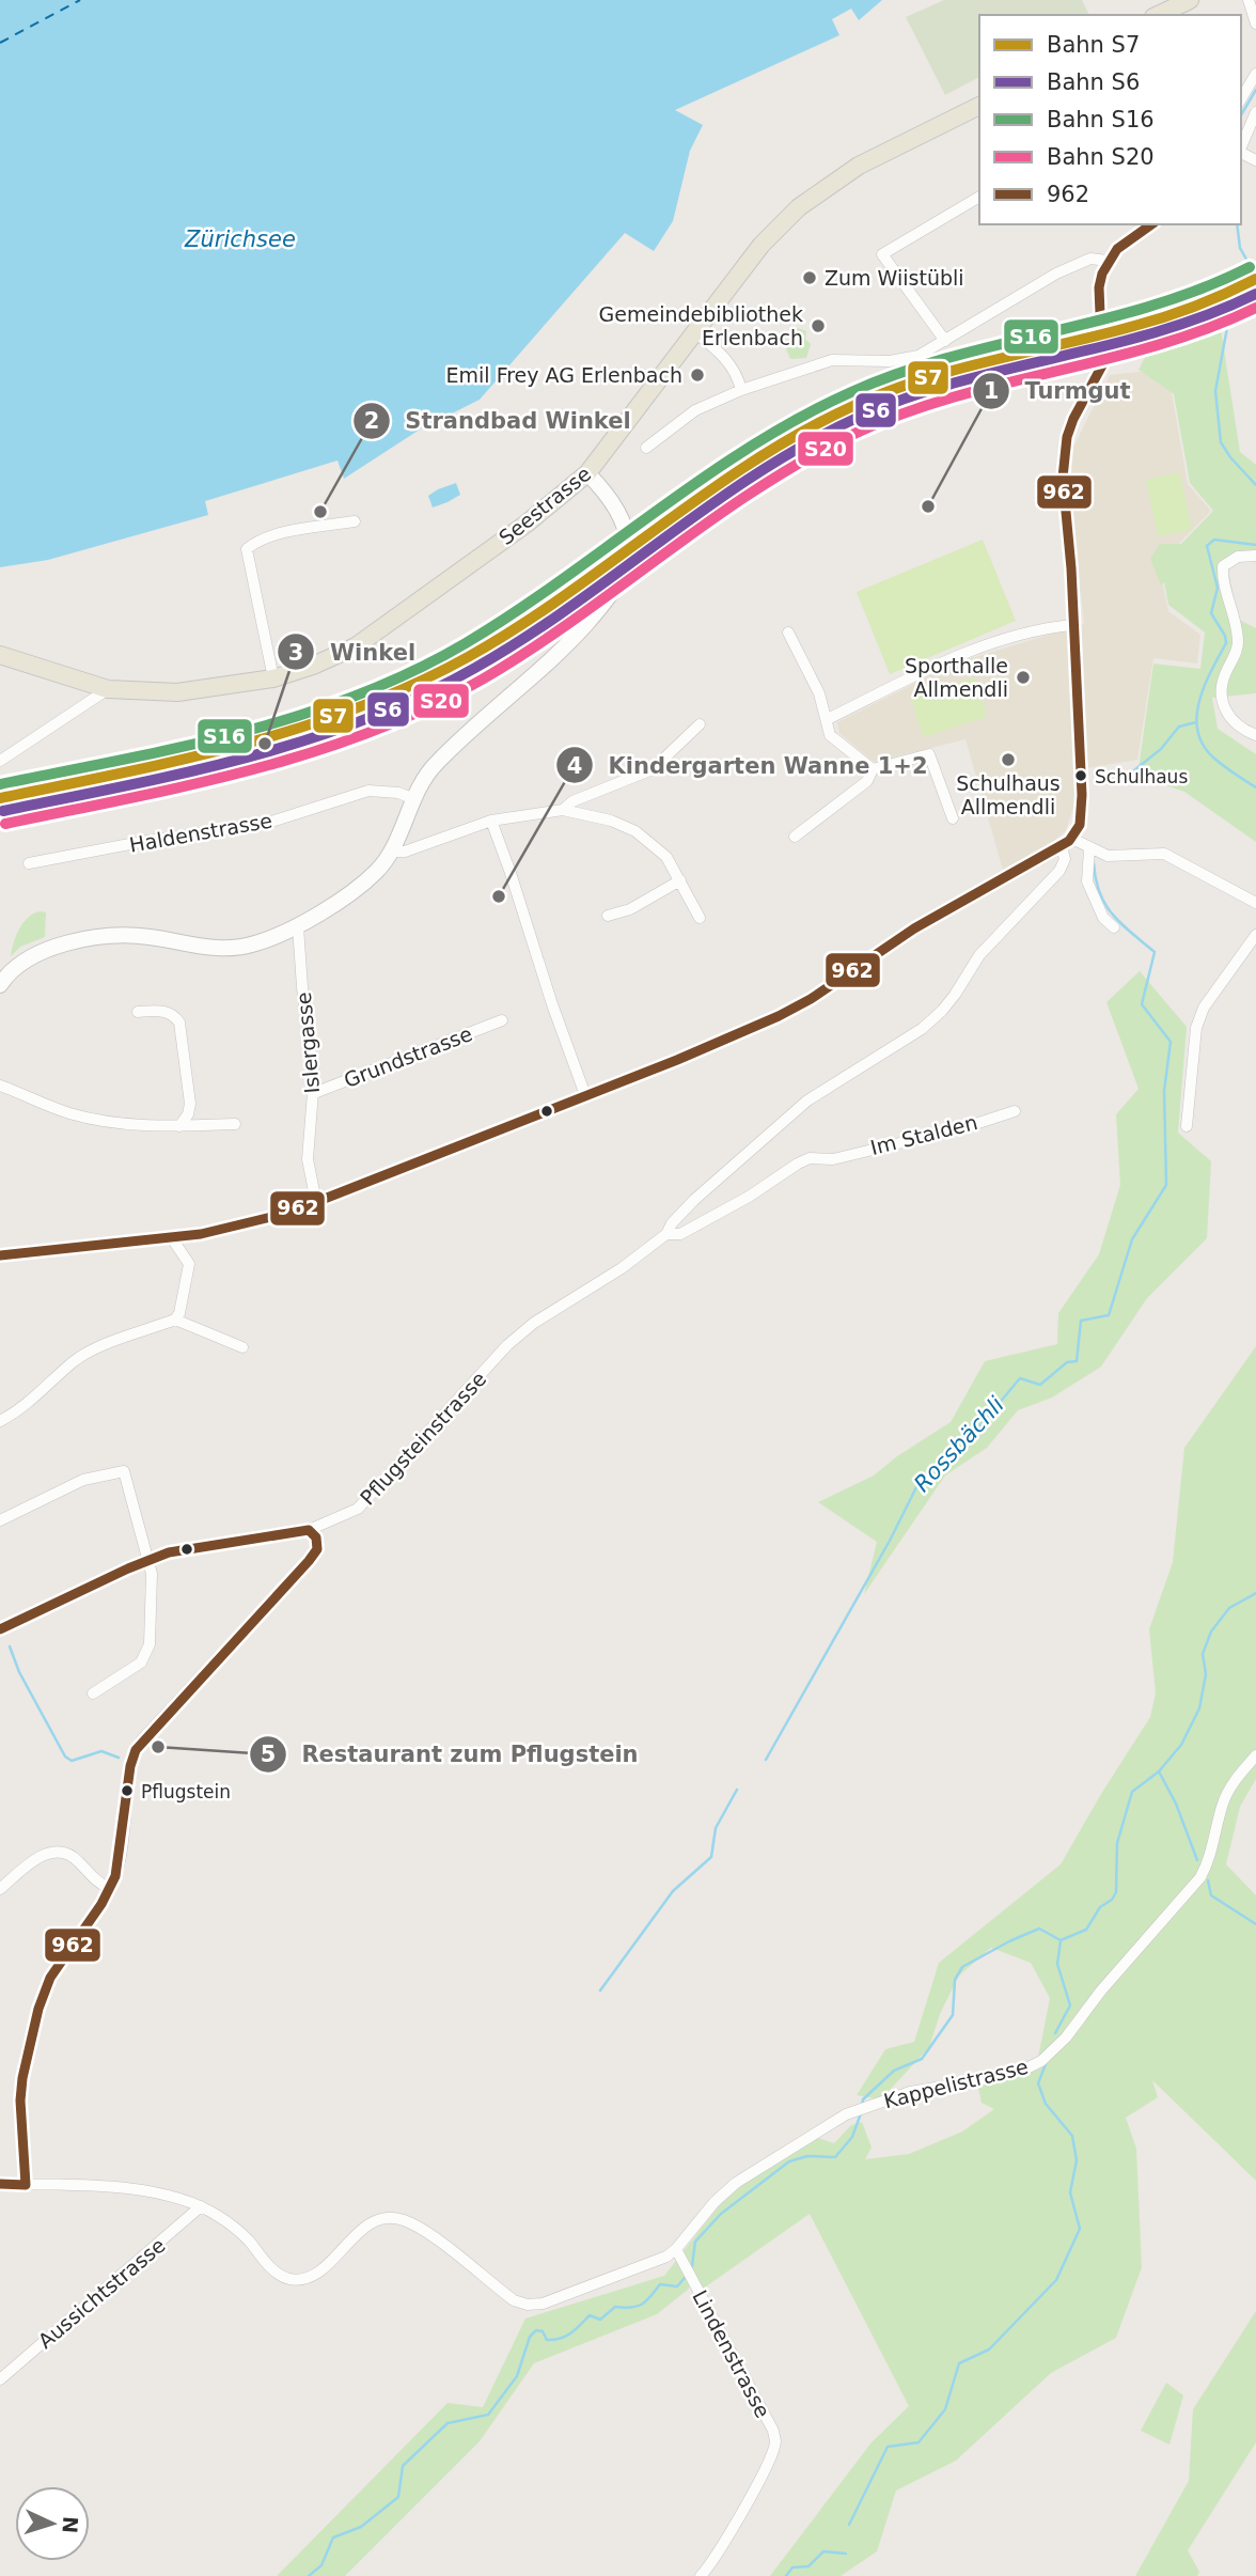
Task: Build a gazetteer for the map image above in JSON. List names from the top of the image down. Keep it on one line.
{"streets":{"main road":["Seestrasse"],"street":["Haldenstrasse","Islergasse","Grundstrasse","Im Stalden","Pflugsteinstrasse","Kappelistrasse","Aussichtstrasse","Lindenstrasse"]},"crossings":[["Islergasse","Grundstrasse"],["Im Stalden","Pflugsteinstrasse"],["Kappelistrasse","Lindenstrasse"]],"water":["Zürichsee","Rossbächli"],"places":["Zum Wiistübli","Gemeindebibliothek Erlenbach","Emil Frey AG Erlenbach","Turmgut","Strandbad Winkel","Sporthalle Allmendli","Winkel","Schulhaus Allmendli","Schulhaus","Kindergarten Wanne 1+2","Restaurant zum Pflugstein","Pflugstein"],"lines":["transit line 962","rail line S16","rail line S7","rail line S6","rail line S20"],"legend":["Bahn S7","Bahn S6","Bahn S16","Bahn S20","962"],"north":"right"}
